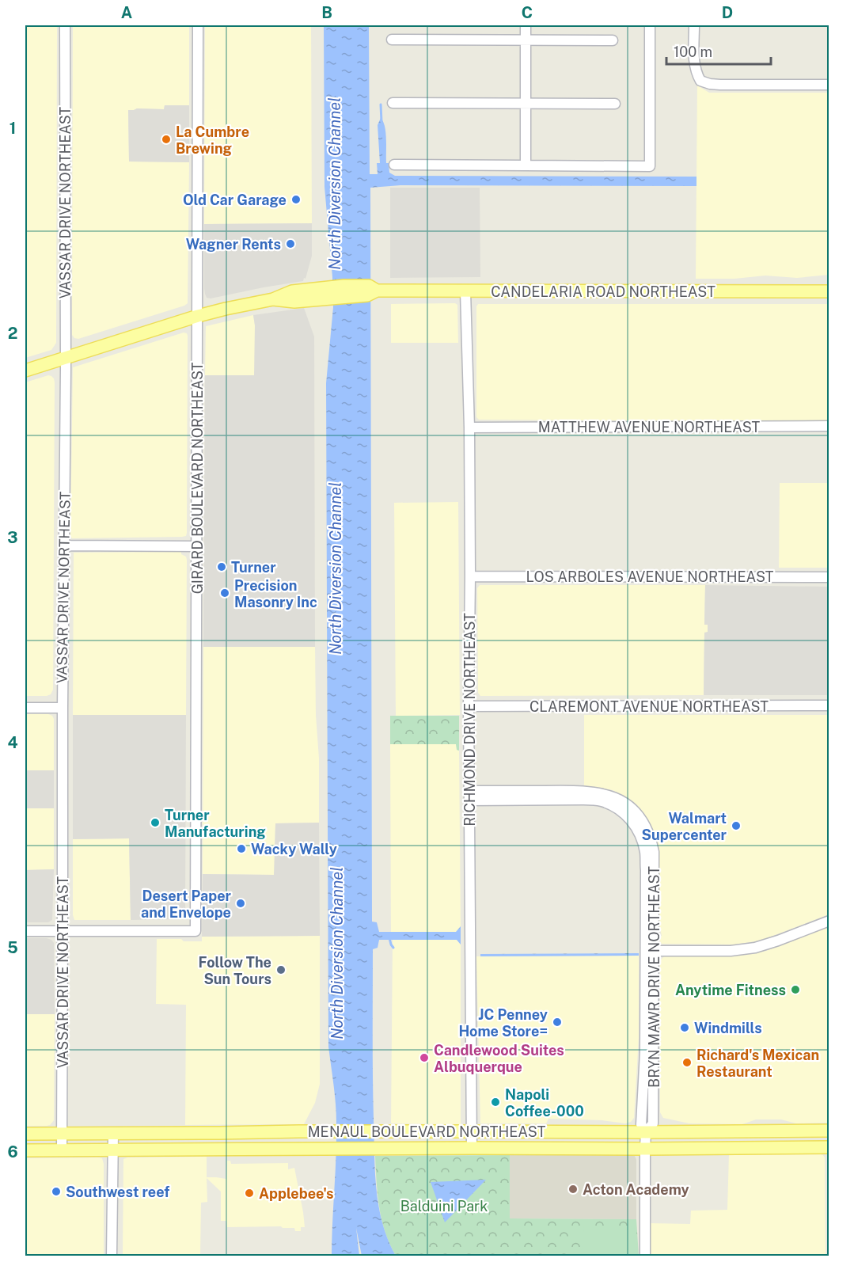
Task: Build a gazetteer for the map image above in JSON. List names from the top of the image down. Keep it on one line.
{"streets":{"main road":["CANDELARIA ROAD NORTHEAST","MENAUL BOULEVARD NORTHEAST"],"street":["VASSAR DRIVE NORTHEAST","MATTHEW AVENUE NORTHEAST","GIRARD BOULEVARD NORTHEAST","LOS ARBOLES AVENUE NORTHEAST","CLAREMONT AVENUE NORTHEAST","RICHMOND DRIVE NORTHEAST","BRYN MAWR DRIVE NORTHEAST"]},"crossings":[["VASSAR DRIVE NORTHEAST","CANDELARIA ROAD NORTHEAST"],["VASSAR DRIVE NORTHEAST","GIRARD BOULEVARD NORTHEAST"],["VASSAR DRIVE NORTHEAST","MENAUL BOULEVARD NORTHEAST"],["CANDELARIA ROAD NORTHEAST","GIRARD BOULEVARD NORTHEAST"],["CANDELARIA ROAD NORTHEAST","RICHMOND DRIVE NORTHEAST"],["MATTHEW AVENUE NORTHEAST","RICHMOND DRIVE NORTHEAST"],["LOS ARBOLES AVENUE NORTHEAST","RICHMOND DRIVE NORTHEAST"],["CLAREMONT AVENUE NORTHEAST","RICHMOND DRIVE NORTHEAST"],["RICHMOND DRIVE NORTHEAST","BRYN MAWR DRIVE NORTHEAST"],["RICHMOND DRIVE NORTHEAST","MENAUL BOULEVARD NORTHEAST"],["BRYN MAWR DRIVE NORTHEAST","MENAUL BOULEVARD NORTHEAST"]],"water":["North Diversion Channel"],"parks":["Balduini Park"],"places":["La Cumbre Brewing","Old Car Garage","Wagner Rents","Turner","Precision Masonry Inc","Turner Manufacturing","Walmart Supercenter","Wacky Wally","Desert Paper and Envelope","Follow The Sun Tours","Anytime Fitness","JC Penney Home Store=","Windmills","Candlewood Suites Albuquerque","Richard's Mexican Restaurant","Napoli Coffee-000","Acton Academy","Southwest reef","Applebee's"],"scale_bar":"100 m","grid":{"columns":["A","B","C","D"],"rows":["1","2","3","4","5","6"]}}
